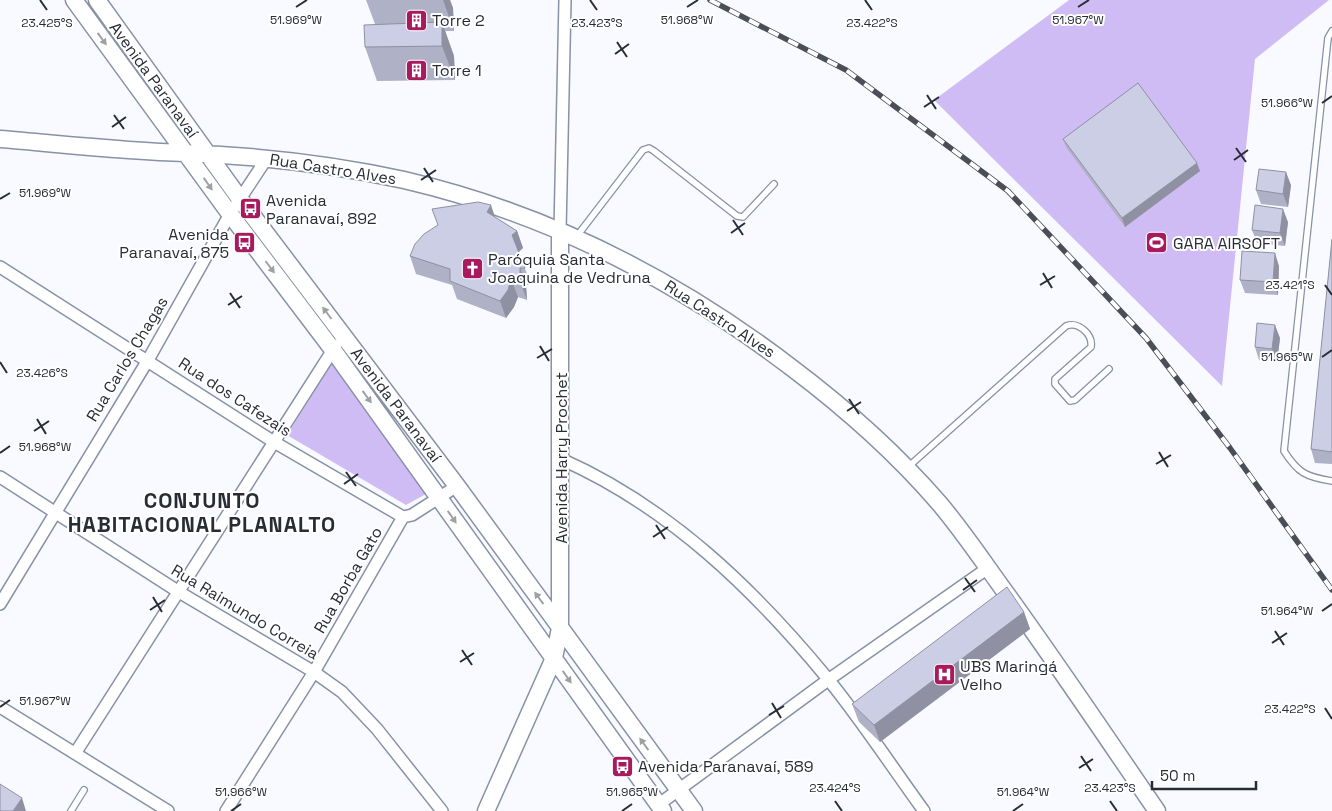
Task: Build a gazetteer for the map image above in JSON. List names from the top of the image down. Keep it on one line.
{"streets":{"street":["Avenida Paranavaí","Rua Castro Alves","Rua Carlos Chagas","Rua dos Cafezais","Avenida Harry Prochet","Rua Borba Gato","Rua Raimundo Correia"]},"crossings":[["Avenida Paranavaí","Rua Castro Alves"],["Avenida Paranavaí","Rua Carlos Chagas"],["Avenida Paranavaí","Avenida Harry Prochet"],["Rua Castro Alves","Rua Carlos Chagas"],["Rua Castro Alves","Avenida Harry Prochet"],["Rua Carlos Chagas","Rua dos Cafezais"],["Rua Carlos Chagas","Rua Raimundo Correia"],["Rua dos Cafezais","Rua Borba Gato"],["Rua Borba Gato","Rua Raimundo Correia"]],"districts":["CONJUNTO HABITACIONAL PLANALTO"],"places":{"building":["Torre 2","Torre 1"],"bus stop":["Avenida Paranavaí, 892","Avenida Paranavaí, 875","Avenida Paranavaí, 589"],"sports":["GARA AIRSOFT"],"church":["Paróquia Santa Joaquina de Vedruna"],"hospital":["UBS Maringá Velho"]},"scale_bar":"50 m","coordinates":["51.969°W","51.968°W","51.967°W","23.423°S","23.425°S","23.422°S","51.966°W","23.421°S","51.965°W","23.426°S","51.964°W","23.424°S"]}
